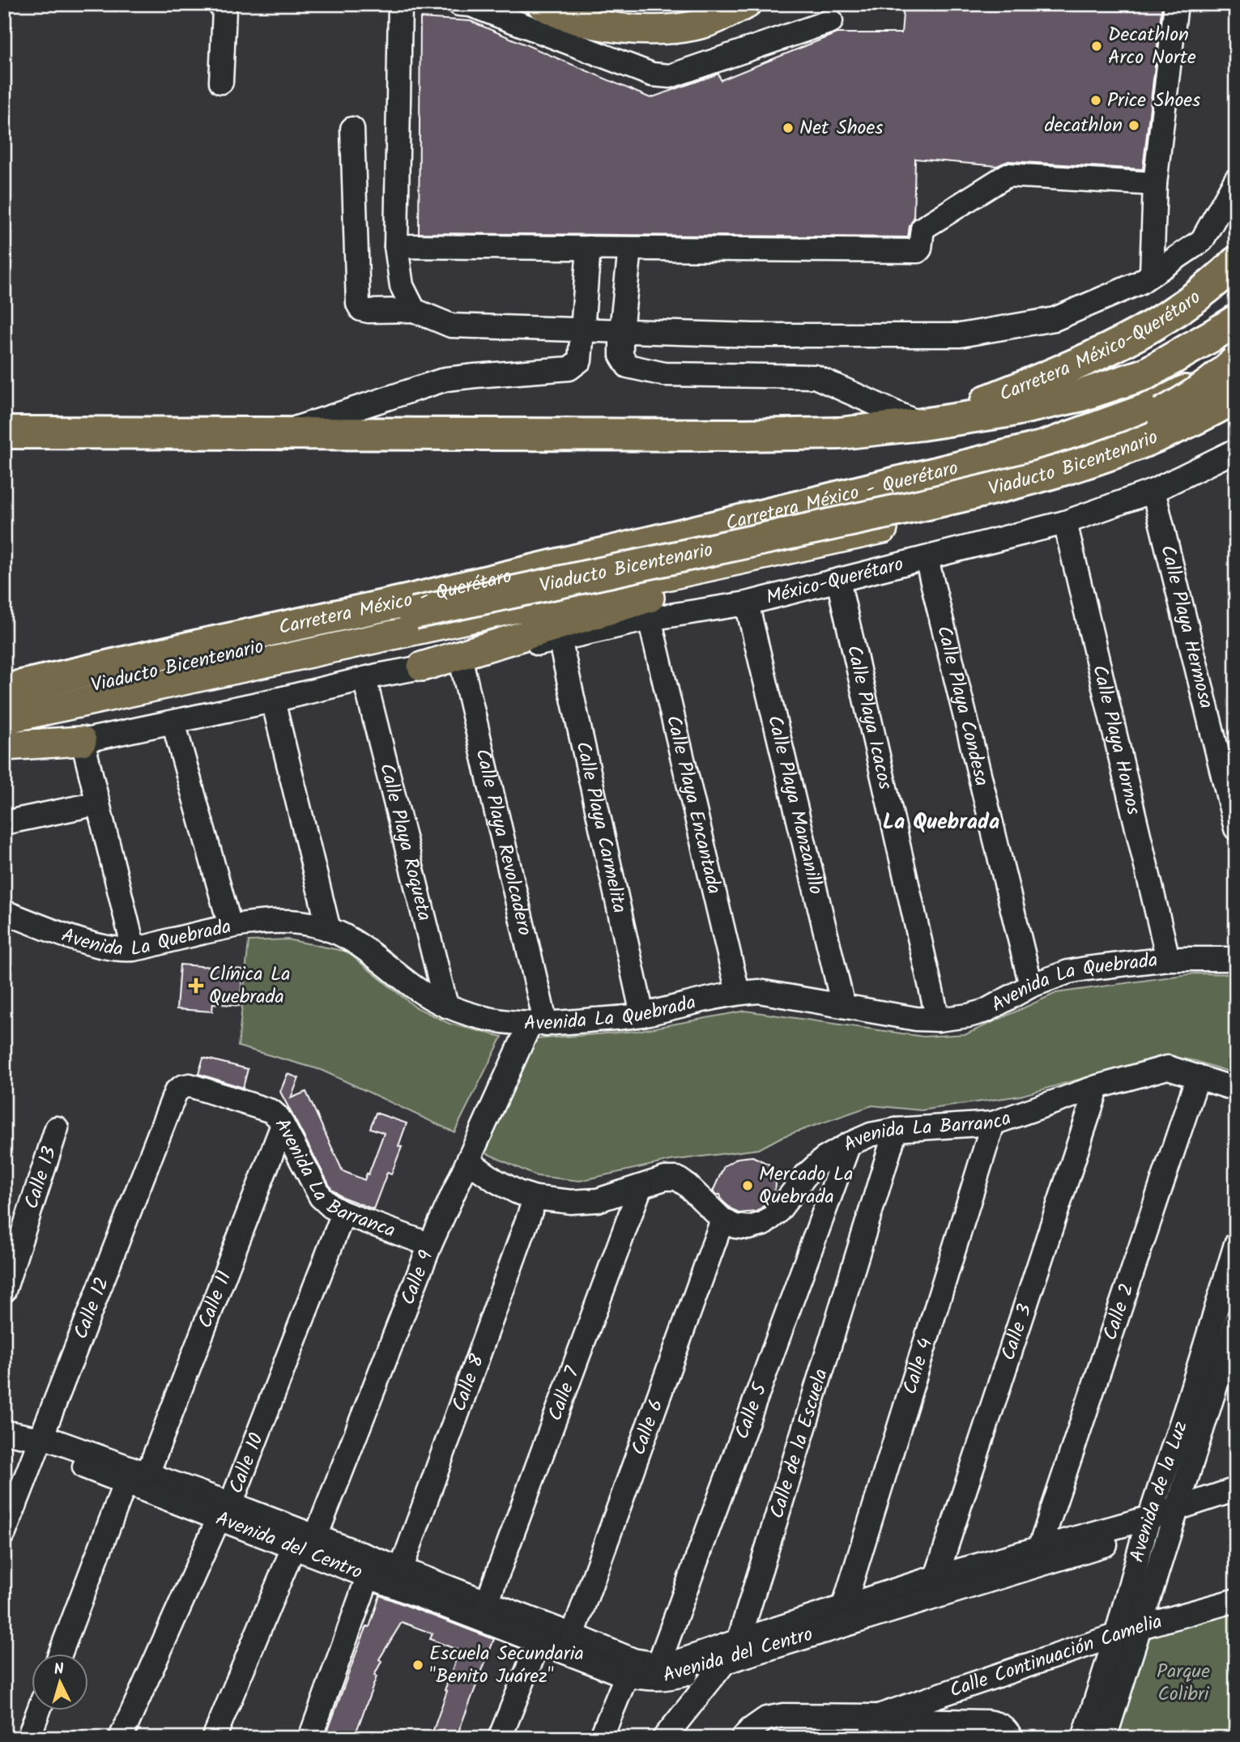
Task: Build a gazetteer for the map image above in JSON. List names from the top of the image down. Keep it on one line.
{"streets":{"highway":["Carretera México-Querétaro","Viaducto Bicentenario","Carretera México - Querétaro"],"street":["México-Querétaro","Calle Playa Hermosa","Calle Playa Condesa","Calle Playa Icacos","Calle Playa Hornos","Calle Playa Manzanillo","Calle Playa Encantada","Calle Playa Carmelita","Calle Playa Roqueta","Calle Playa Revolcadero","Avenida La Quebrada","Avenida La Barranca","Calle 13","Calle 9","Calle 11","Calle 12","Calle 2","Calle 3","Calle 4","Calle 8","Calle 7","Calle 5","Calle 6","Calle de la Escuela","Calle 10","Avenida de la Luz","Avenida del Centro","Calle Continuación Camelia"]},"crossings":[["México-Querétaro","Calle Playa Hermosa"],["México-Querétaro","Calle Playa Condesa"],["México-Querétaro","Calle Playa Icacos"],["México-Querétaro","Calle Playa Hornos"],["México-Querétaro","Calle Playa Manzanillo"],["México-Querétaro","Calle Playa Encantada"],["México-Querétaro","Calle Playa Carmelita"],["México-Querétaro","Calle Playa Roqueta"],["México-Querétaro","Calle Playa Revolcadero"],["Calle Playa Condesa","Avenida La Quebrada"],["Calle Playa Icacos","Avenida La Quebrada"],["Calle Playa Hornos","Avenida La Quebrada"],["Calle Playa Manzanillo","Avenida La Quebrada"],["Calle Playa Encantada","Avenida La Quebrada"],["Calle Playa Carmelita","Avenida La Quebrada"],["Calle Playa Roqueta","Avenida La Quebrada"],["Calle Playa Revolcadero","Avenida La Quebrada"],["Calle Playa Revolcadero","Calle 9"],["Avenida La Quebrada","Calle 9"],["Avenida La Barranca","Calle 9"],["Avenida La Barranca","Calle 11"],["Avenida La Barranca","Calle 12"],["Avenida La Barranca","Calle 2"],["Avenida La Barranca","Calle 3"],["Avenida La Barranca","Calle 4"],["Avenida La Barranca","Calle 8"],["Avenida La Barranca","Calle 7"],["Avenida La Barranca","Calle 5"],["Avenida La Barranca","Calle 6"],["Avenida La Barranca","Calle de la Escuela"],["Avenida La Barranca","Calle 10"],["Calle 9","Avenida del Centro"],["Calle 11","Avenida del Centro"],["Calle 12","Avenida del Centro"],["Calle 2","Avenida del Centro"],["Calle 3","Avenida del Centro"],["Calle 4","Avenida del Centro"],["Calle 8","Avenida del Centro"],["Calle 7","Avenida del Centro"],["Calle 5","Avenida del Centro"],["Calle 6","Avenida del Centro"],["Calle de la Escuela","Avenida del Centro"],["Calle 10","Avenida del Centro"],["Avenida de la Luz","Avenida del Centro"],["Avenida de la Luz","Calle Continuación Camelia"]],"districts":["La Quebrada"],"parks":["Parque Colibri"],"places":{"other":["Decathlon Arco Norte","Price Shoes","decathlon","Net Shoes","Mercado La Quebrada","Escuela Secundaria \"Benito Juárez\""],"health":["Clínica La Quebrada"]},"north":"top"}
